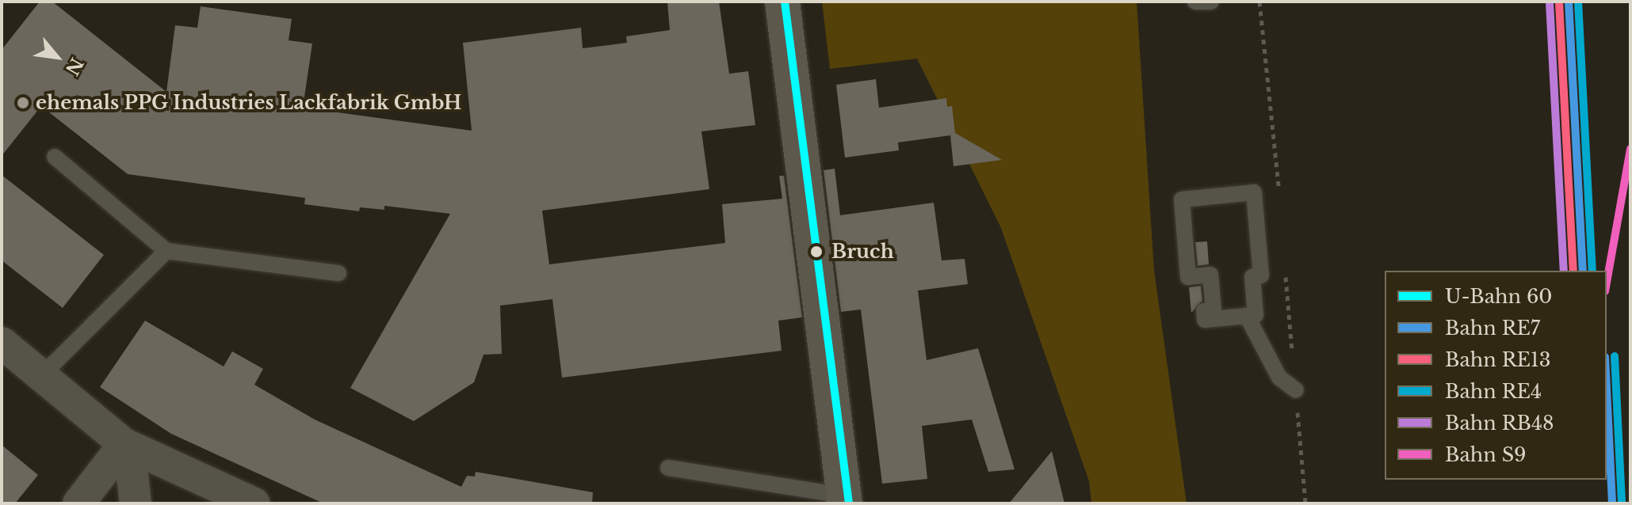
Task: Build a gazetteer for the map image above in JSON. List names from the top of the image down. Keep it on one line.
{"places":["ehemals PPG Industries Lackfabrik GmbH","Bruch"],"lines":["metro line 60","rail line RE7","rail line RE4","rail line RE13","rail line RB48","rail line S9"],"legend":["U-Bahn 60","Bahn RE7","Bahn RE13","Bahn RE4","Bahn RB48","Bahn S9"],"north":"bottom right"}
